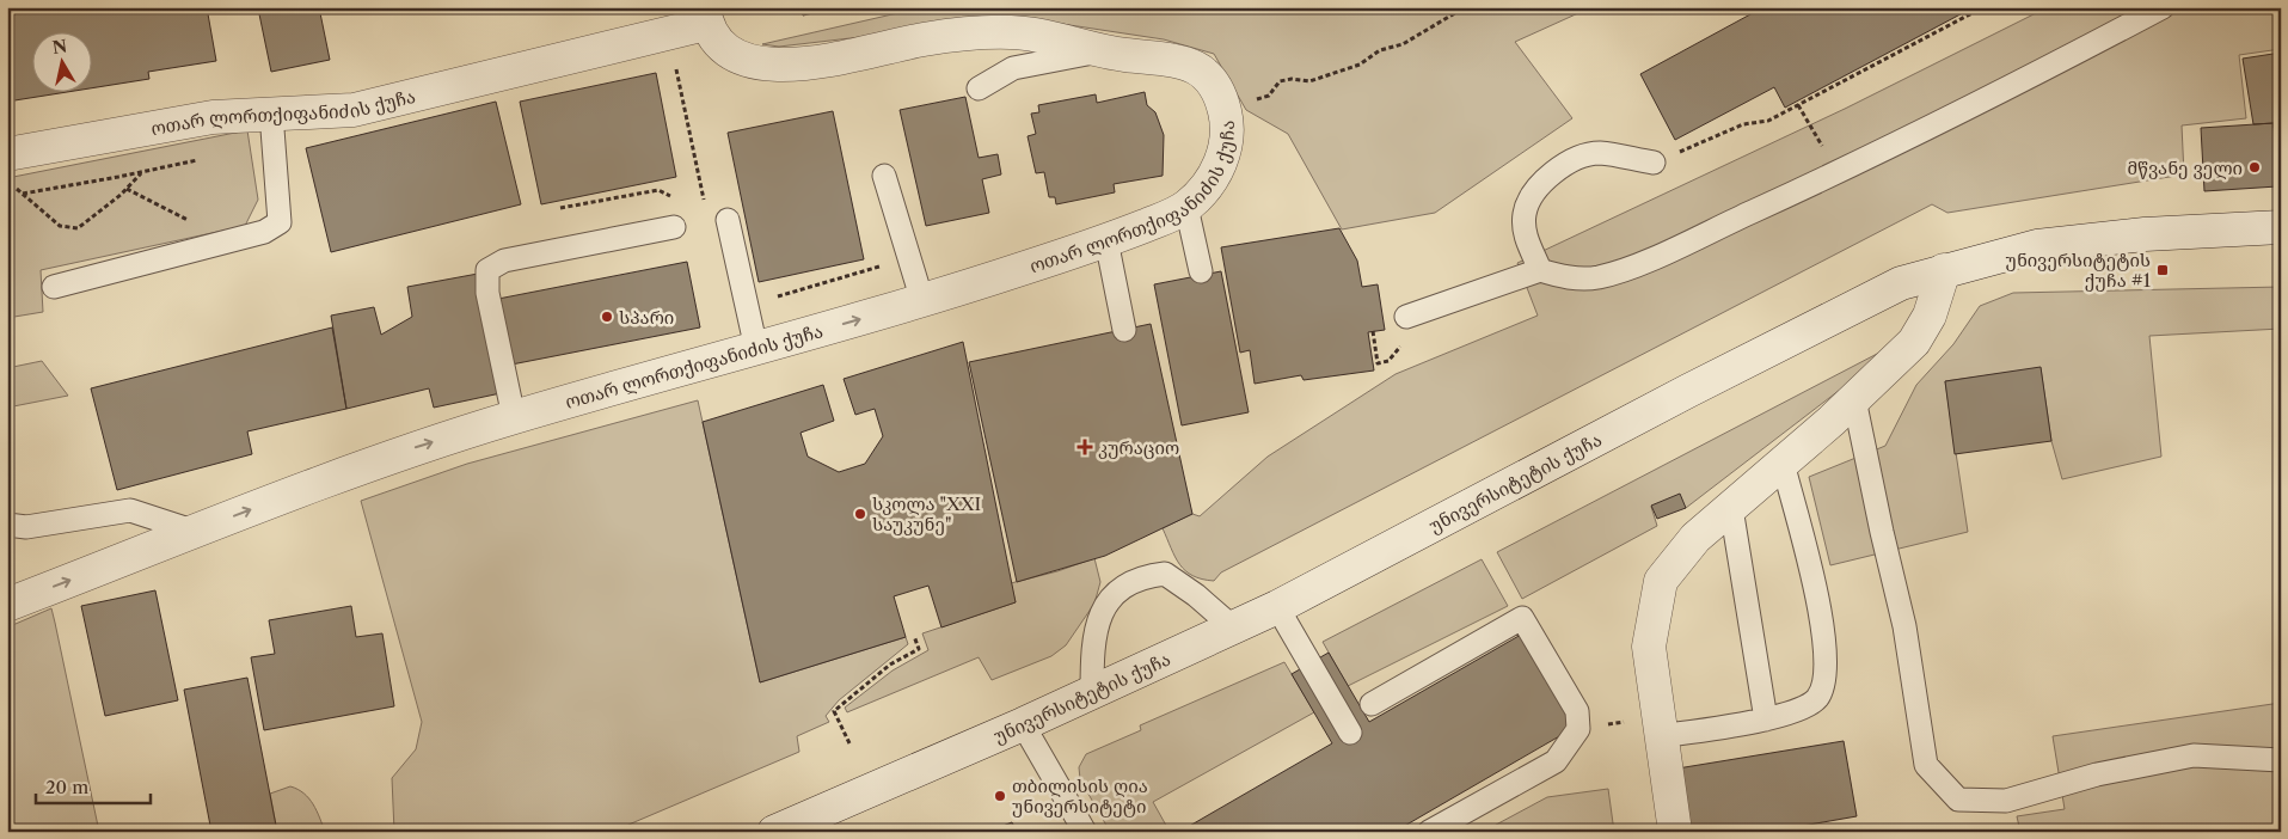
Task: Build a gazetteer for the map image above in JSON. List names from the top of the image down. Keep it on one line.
{"streets":{"street":["ოთარ ლორთქიფანიძის ქუჩა","უნივერსიტეტის ქუჩა"]},"places":{"other":["მწვანე ველი","სპარი","სკოლა \"XXI საუკუნე\"","თბილისის ღია უნივერსიტეტი"],"transit":["უნივერსიტეტის ქუჩა #1"],"health":["კურაციო"]},"scale_bar":"20 m","north":"top"}
